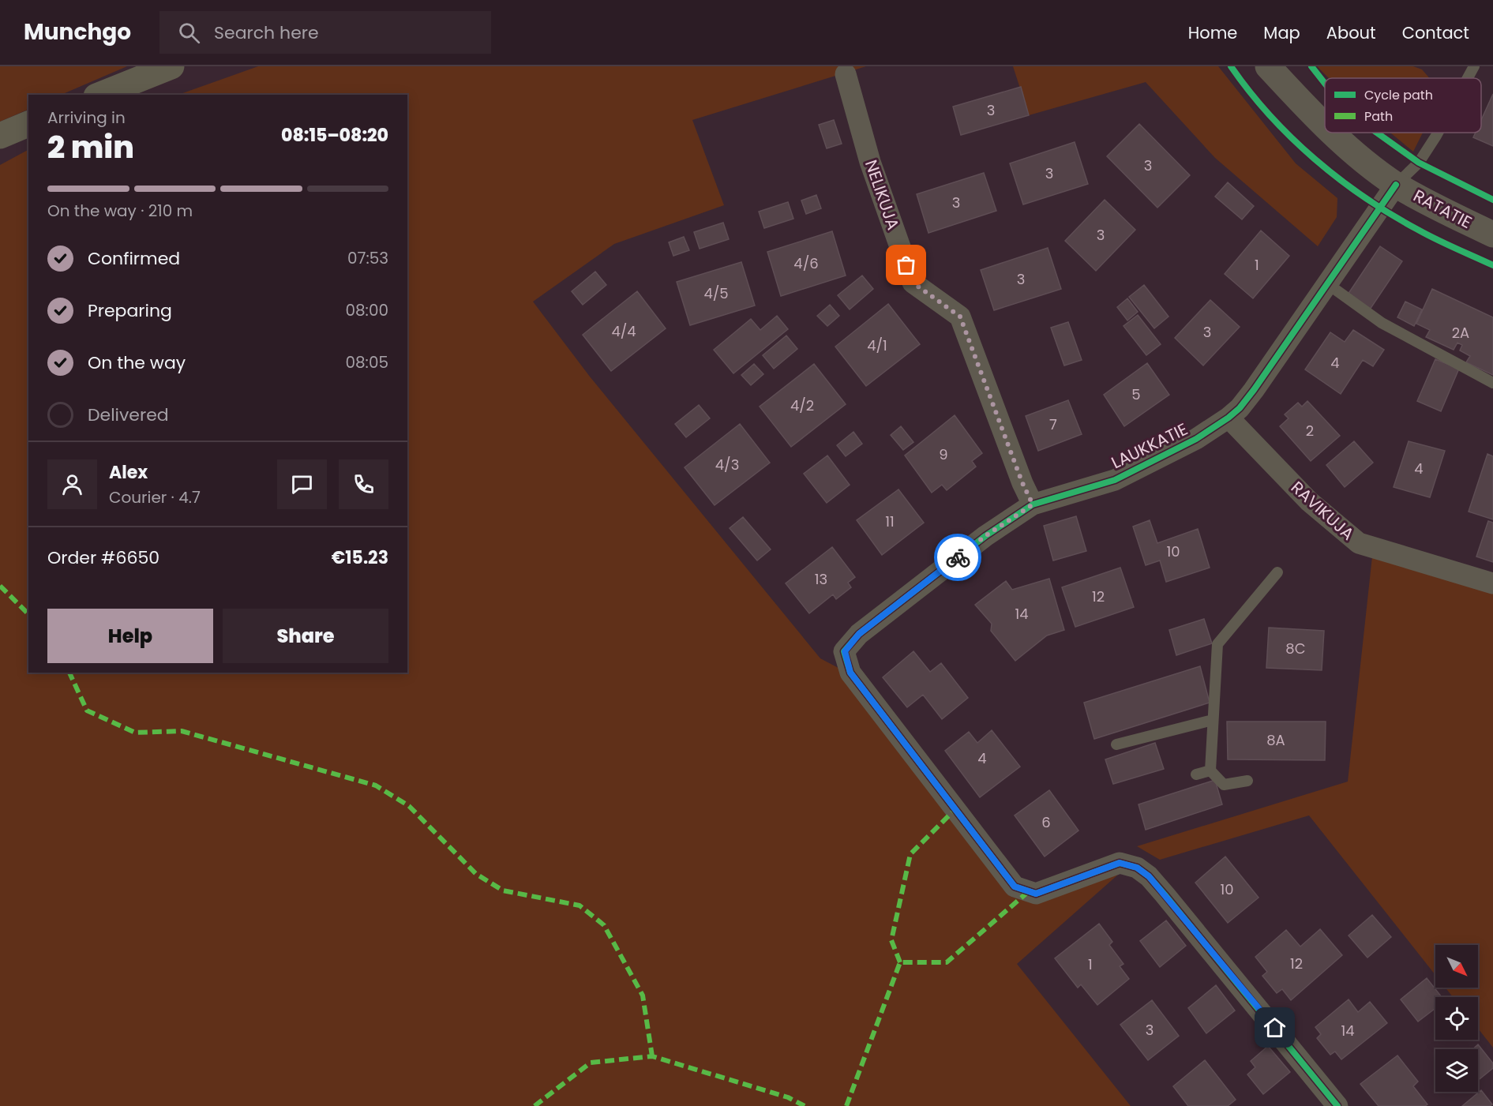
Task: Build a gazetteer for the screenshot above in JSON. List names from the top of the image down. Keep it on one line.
{"streets":{"street":["NELIKUJA","RATATIE","LAUKKATIE","RAVIKUJA"]},"crossings":[["NELIKUJA","LAUKKATIE"],["RATATIE","LAUKKATIE"],["LAUKKATIE","RAVIKUJA"]],"house_numbers":["3","3","3","3","3","4/6","1","3","4/5","4/4","3","2A","4/1","4","5","4/2","7","2","9","4/3","4","11","10","13","12","14","8C","8A","4","6","10","12","1","3","14"],"legend":["Cycle path","Path"],"north":"bottom right","page":{"header":"Munchgo","search":"Search here","nav":["Home","Map","About","Contact"],"heading":["2 min","Arriving in","08:15–08:20"],"panel":["Alex","Courier · 4.7","Order #6650","€15.23"],"bar":"On the way · 210 m","list":[["Confirmed","07:53"],["Preparing","08:00"],["On the way","08:05"],"Delivered"],"buttons":["Help","Share"]}}
